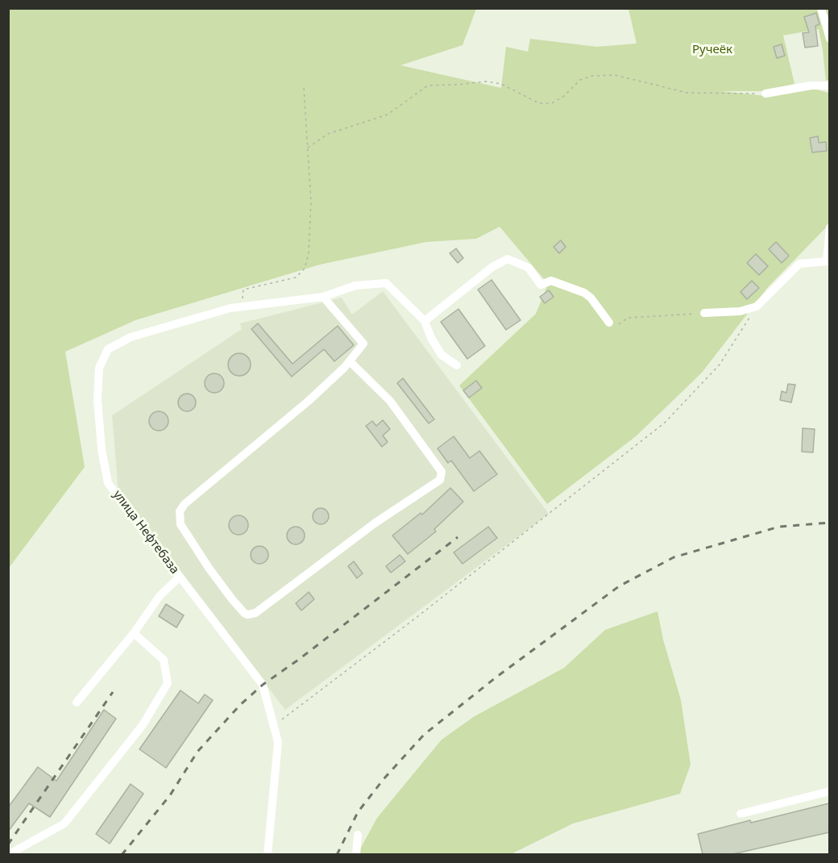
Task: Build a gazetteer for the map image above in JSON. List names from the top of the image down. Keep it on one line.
{"streets":{"street":["улица Нефтебаза"]},"parks":["Ручеёк"]}
